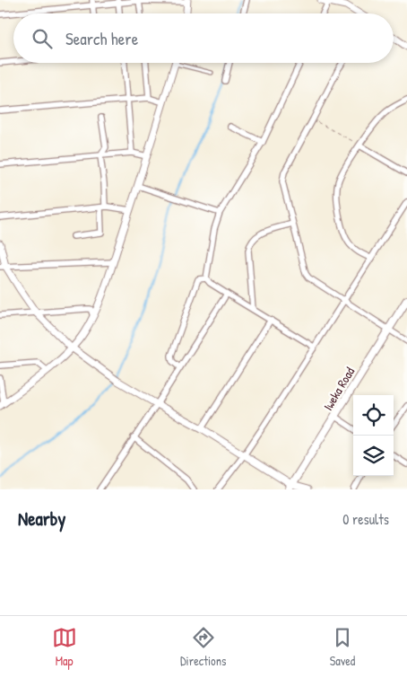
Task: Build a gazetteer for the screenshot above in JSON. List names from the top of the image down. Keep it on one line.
{"streets":{"main road":["Iweka Road"]},"page":{"search":"Search here","heading":["Nearby","0 results"],"nav":["Map","Directions","Saved"]}}
